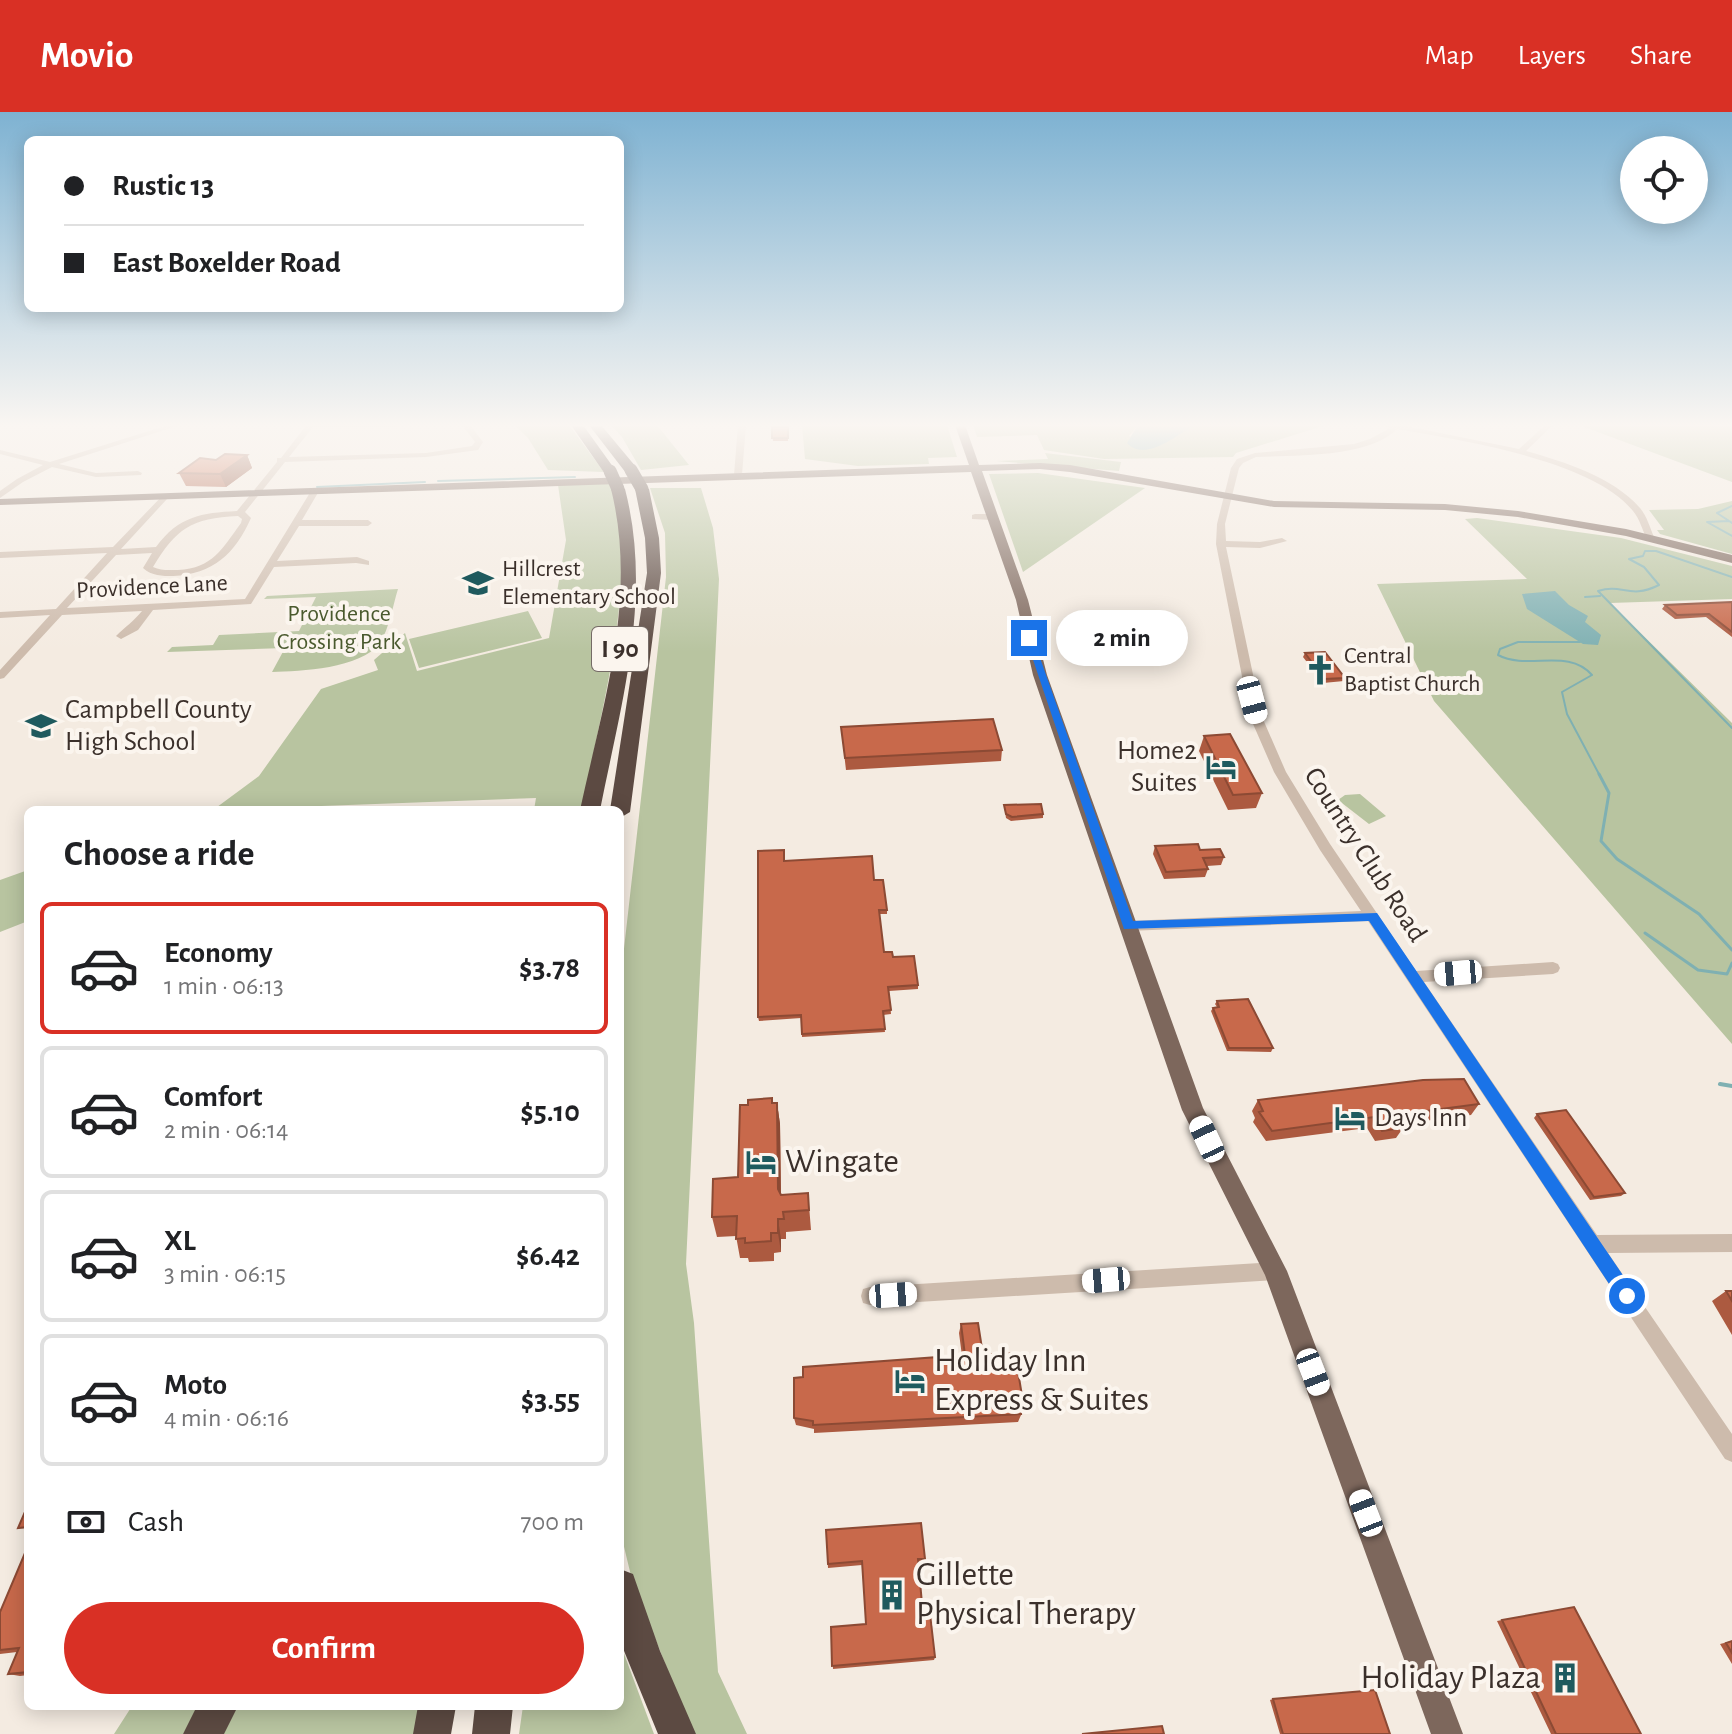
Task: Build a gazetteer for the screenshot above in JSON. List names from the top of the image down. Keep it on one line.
{"streets":{"highway":["I 90"],"street":["Providence Lane","Country Club Road"]},"parks":["Providence Crossing Park"],"places":{"school or university":["Hillcrest Elementary School","Campbell County High School"],"church":["Central Baptist Church"],"hotel":["Home2 Suites","Days Inn","Wingate","Holiday Inn Express & Suites"],"building":["Gillette Physical Therapy","Holiday Plaza"]},"page":{"header":"Movio","nav":["Map","Layers","Share"],"banner":["Rustic 13","East Boxelder Road"],"bubble":"2 min","heading":"Choose a ride","list":[{"name":"Economy","note":"1 min · 06:13","value":"$3.78"},{"name":"Comfort","note":"2 min · 06:14","value":"$5.10"},{"name":"XL","note":"3 min · 06:15","value":"$6.42"},{"name":"Moto","note":"4 min · 06:16","value":"$3.55"}],"pay":["Cash","700 m"],"buttons":"Confirm"}}
